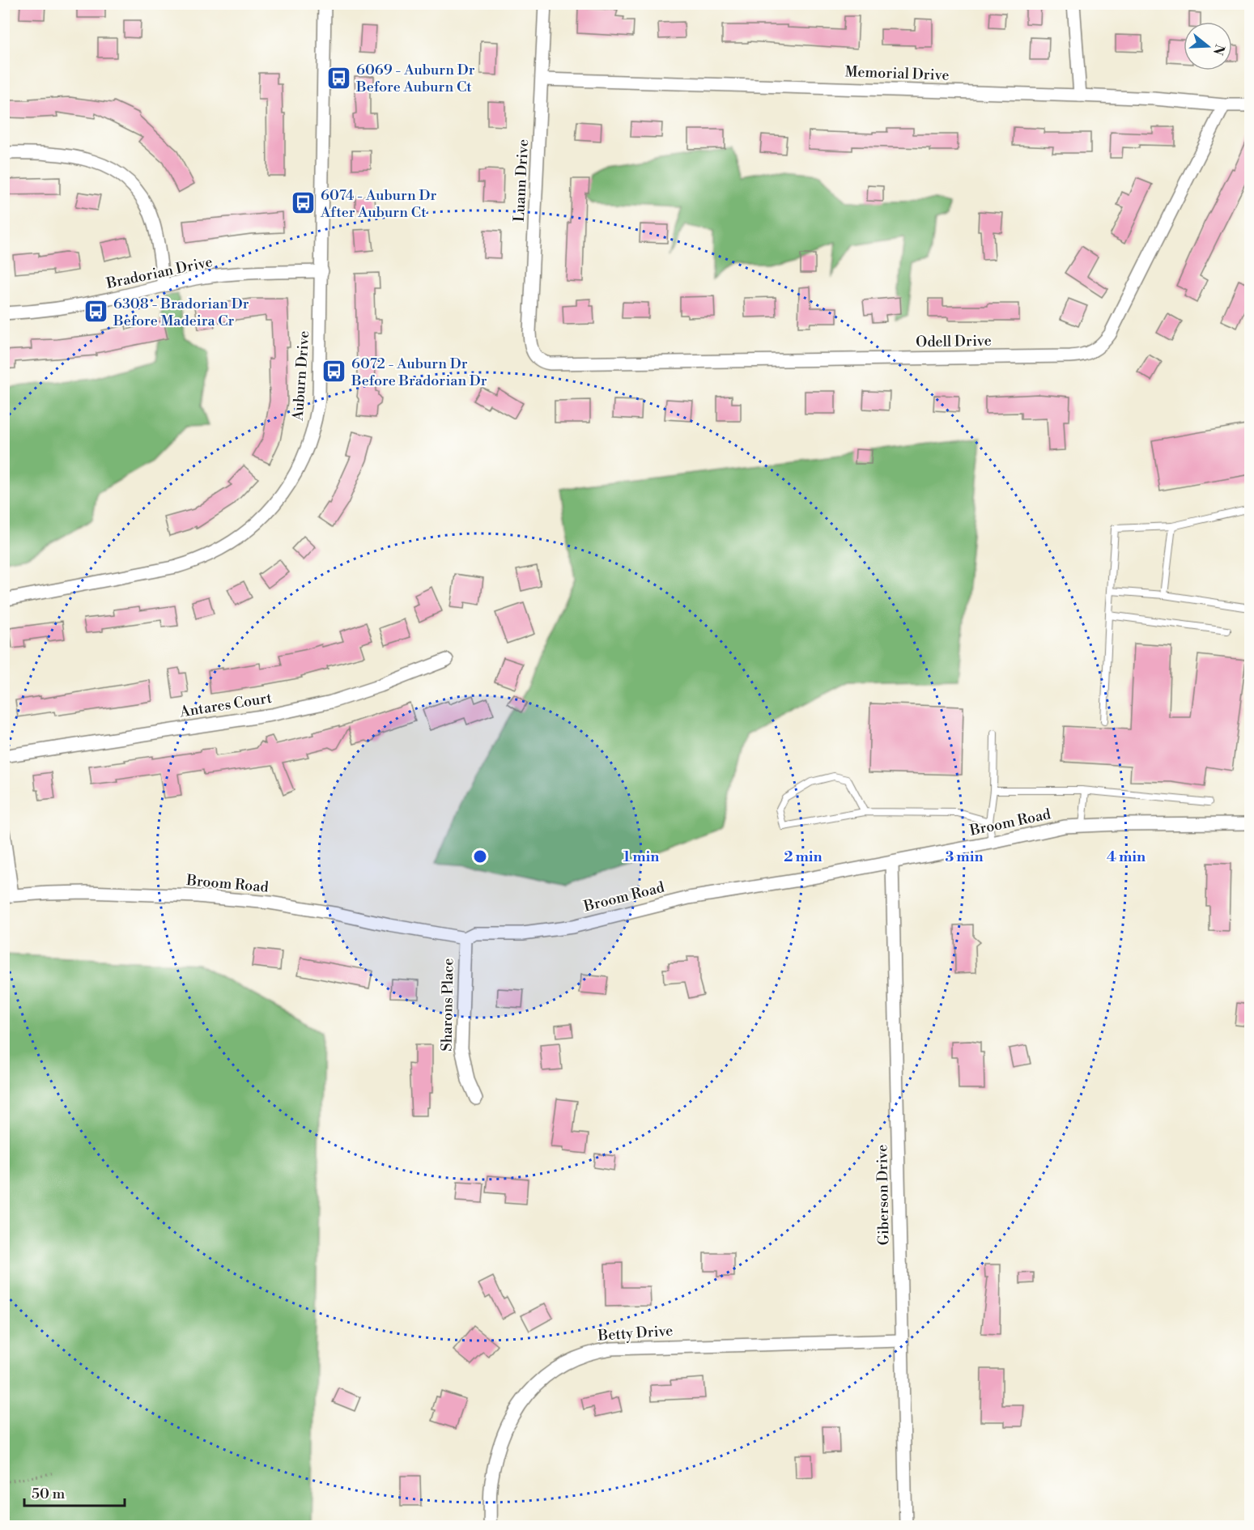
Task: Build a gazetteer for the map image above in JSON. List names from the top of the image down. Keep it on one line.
{"streets":{"street":["Memorial Drive","Luann Drive","Bradorian Drive","Odell Drive","Auburn Drive","Antares Court","Broom Road","Sharons Place","Giberson Drive","Betty Drive"]},"crossings":[["Memorial Drive","Luann Drive"],["Memorial Drive","Odell Drive"],["Luann Drive","Odell Drive"],["Bradorian Drive","Auburn Drive"],["Broom Road","Sharons Place"],["Broom Road","Giberson Drive"],["Giberson Drive","Betty Drive"]],"places":{"bus stop":["6069 - Auburn Dr Before Auburn Ct","6074 - Auburn Dr After Auburn Ct","6308 - Bradorian Dr Before Madeira Cr","6072 - Auburn Dr Before Bradorian Dr"]},"scale_bar":"50 m","north":"right","rings":["1 min","2 min","3 min","4 min"]}
